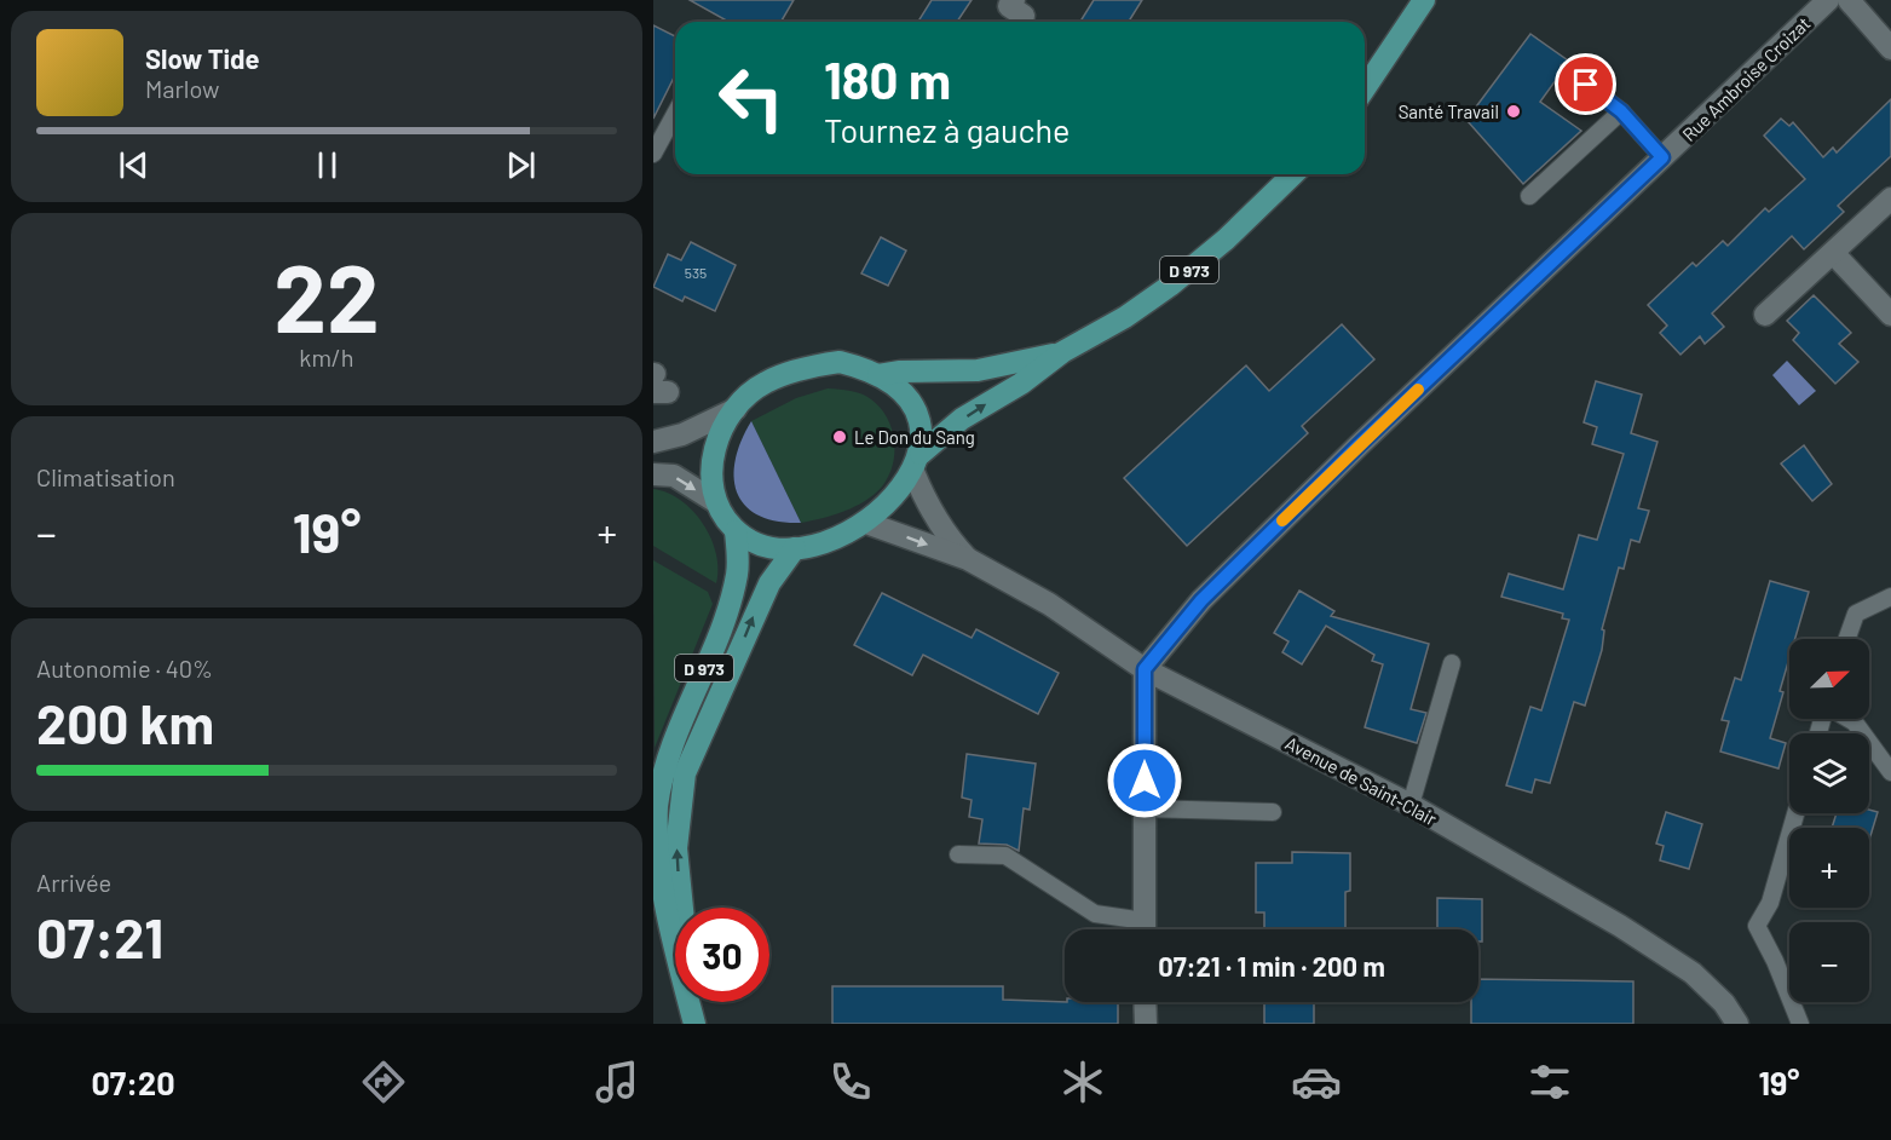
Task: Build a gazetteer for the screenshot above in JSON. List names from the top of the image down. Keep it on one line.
{"streets":{"main road":["D 973"],"street":["Rue Ambroise Croizat","Avenue de Saint-Clair"]},"crossings":[["Rue Ambroise Croizat","Avenue de Saint-Clair"],["D 973","Avenue de Saint-Clair"]],"places":["Santé Travail","Le Don du Sang"],"house_numbers":["535"],"north":"top right","page":{"turn":["180 m","Tournez à gauche"],"song":["Slow Tide","Marlow"],"tile":[["22","km/h"],"Climatisation",["Autonomie · 40%","200 km"],["Arrivée","07:21"]],"heat":["−","19°","+"],"map_buttons":["+","−"],"limit":"30","trip":"07:21 · 1 min · 200 m","tabs":["07:20","19°"]}}
